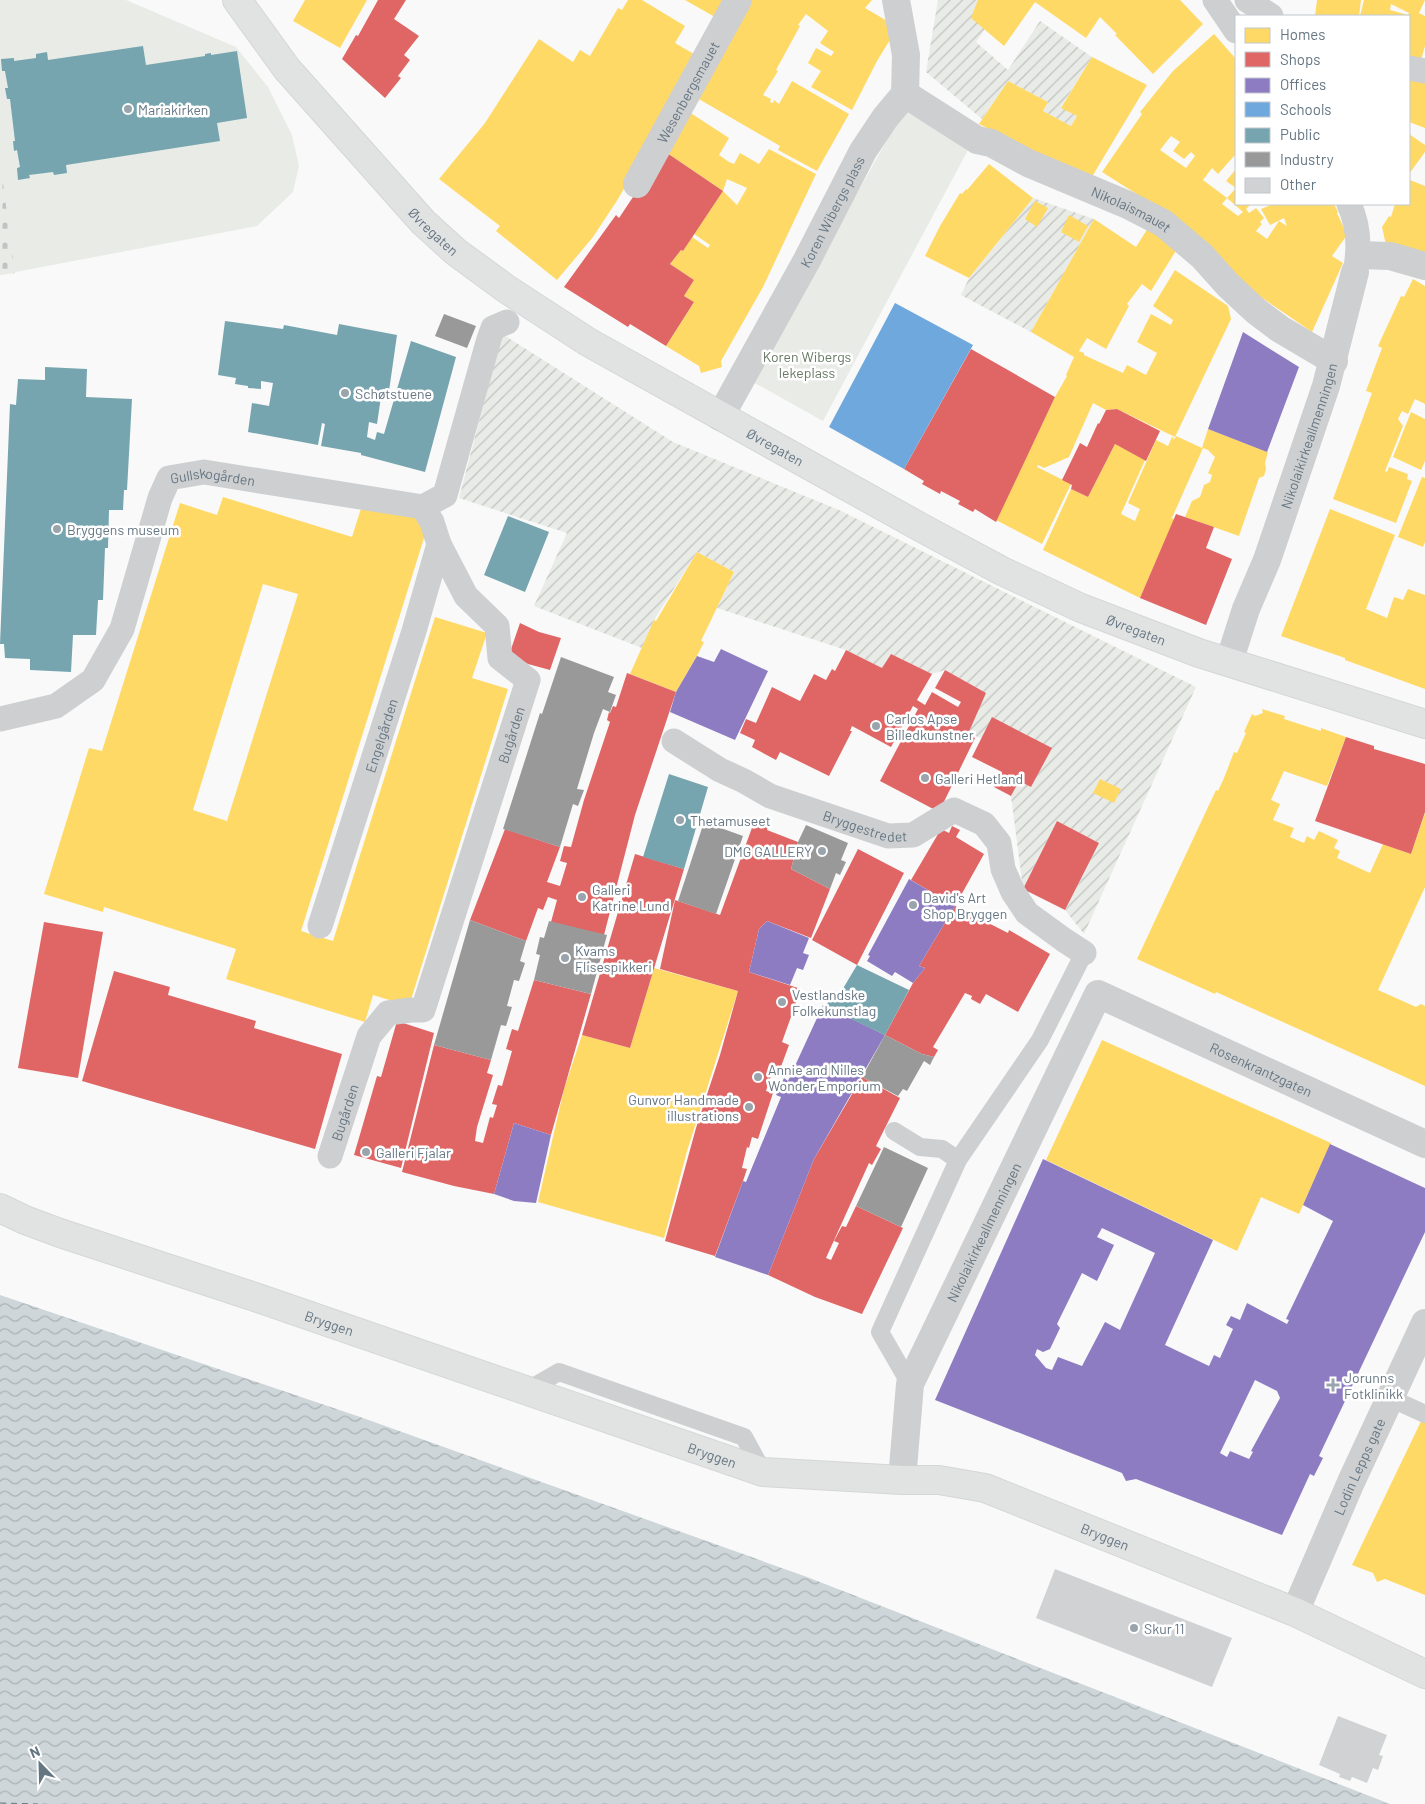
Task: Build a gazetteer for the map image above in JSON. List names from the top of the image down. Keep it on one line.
{"streets":{"main road":["Øvregaten","Bryggen"],"street":["Wesenbergsmauet","Nikolaismauet","Koren Wibergs plass","Nikolaikirkeallmenningen","Gullskogården","Engelgården","Bugården","Bryggestredet","Rosenkrantzgaten","Lodin Lepps gate"]},"crossings":[["Nikolaismauet","Koren Wibergs plass"],["Nikolaismauet","Nikolaikirkeallmenningen"],["Koren Wibergs plass","Øvregaten"],["Øvregaten","Nikolaikirkeallmenningen"],["Nikolaikirkeallmenningen","Rosenkrantzgaten"],["Nikolaikirkeallmenningen","Bryggen"],["Gullskogården","Bugården"],["Engelgården","Bugården"],["Bryggen","Lodin Lepps gate"]],"parks":["Koren Wibergs lekeplass"],"places":{"other":["Mariakirken","Schøtstuene","Bryggens museum","Carlos Apse Billedkunstner","Galleri Hetland","Thetamuseet","DMG GALLERY","Galleri Katrine Lund","David's Art Shop Bryggen","Kvams Flisespikkeri","Vestlandske Folkekunstlag","Annie and Nilles Wonder Emporium","Gunvor Handmade illustrations","Galleri Fjalar","Skur 11"],"health":["Jorunns Fotklinikk"]},"legend":["Homes","Shops","Offices","Schools","Public","Industry","Other"],"north":"top left"}
